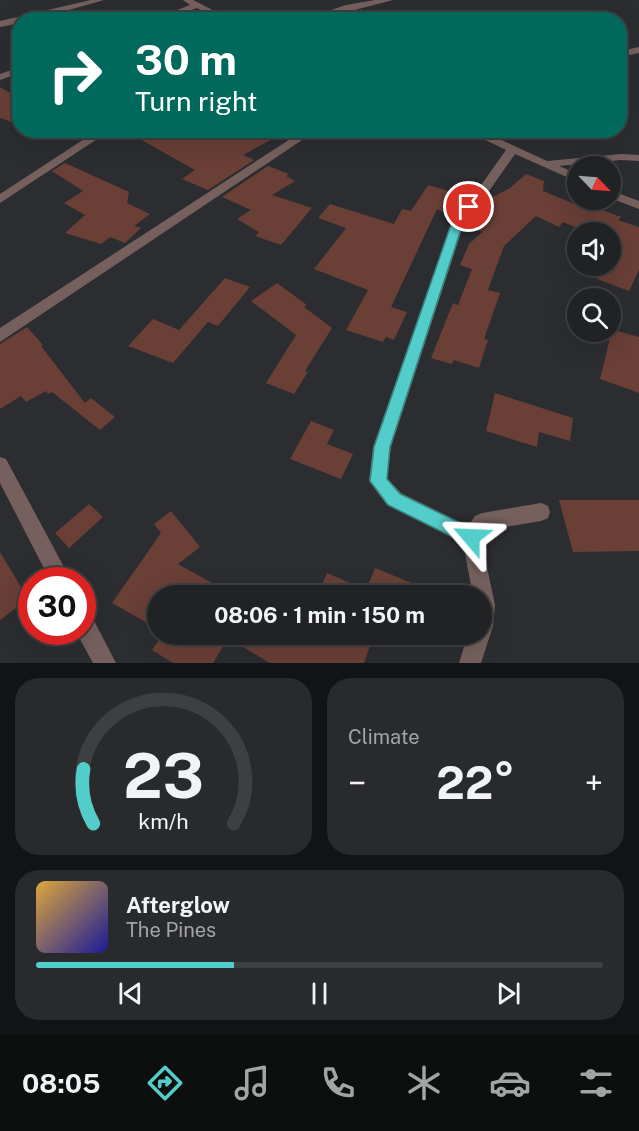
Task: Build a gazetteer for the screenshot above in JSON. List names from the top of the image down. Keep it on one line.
{"north":"bottom right","page":{"turn":["30 m","Turn right"],"limit":"30","trip":"08:06 · 1 min · 150 m","tile":"Climate","heat":["−","22°","+"],"song":["Afterglow","The Pines"],"tabs":"08:05","gauge":["23","km/h"]}}
